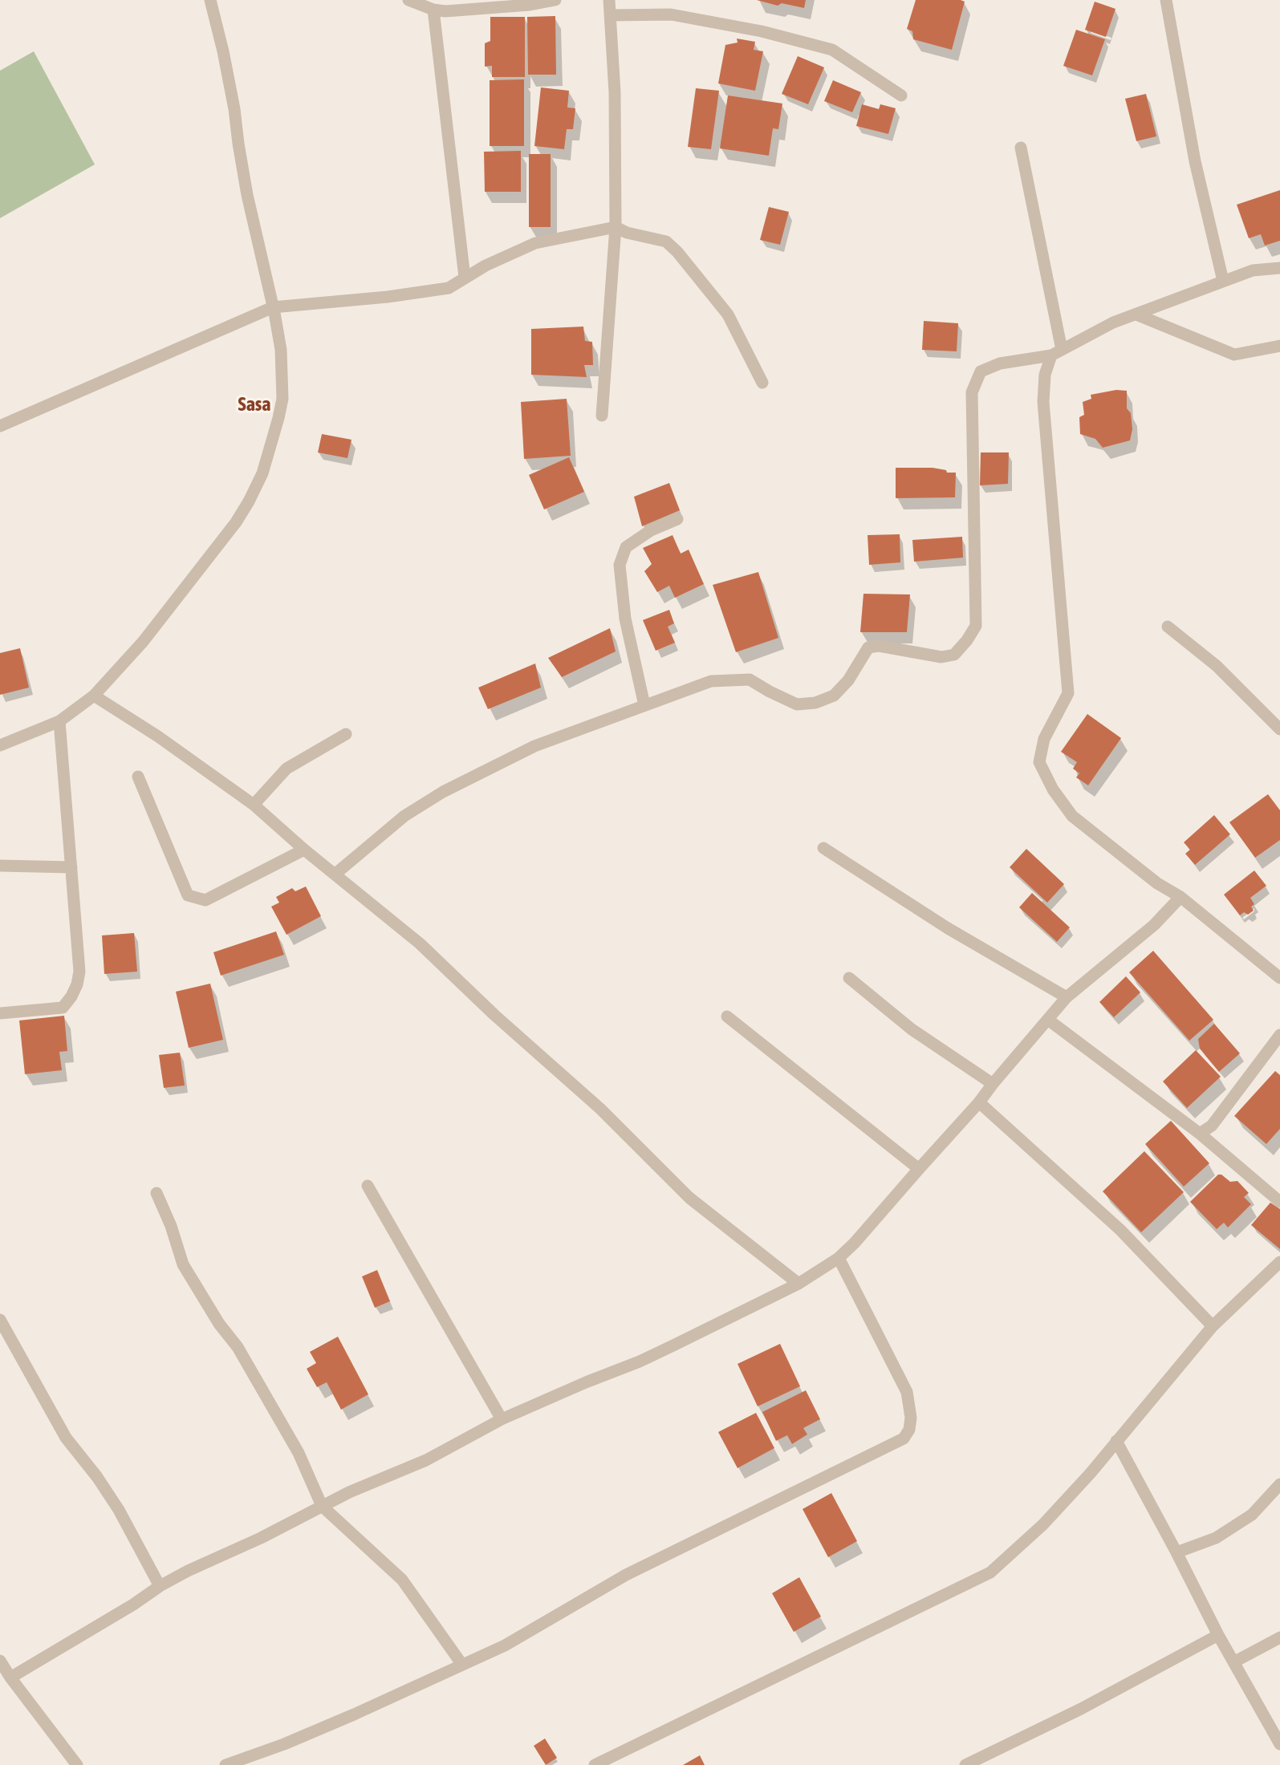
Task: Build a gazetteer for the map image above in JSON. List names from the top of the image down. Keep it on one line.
{"districts":["Sasa"]}
